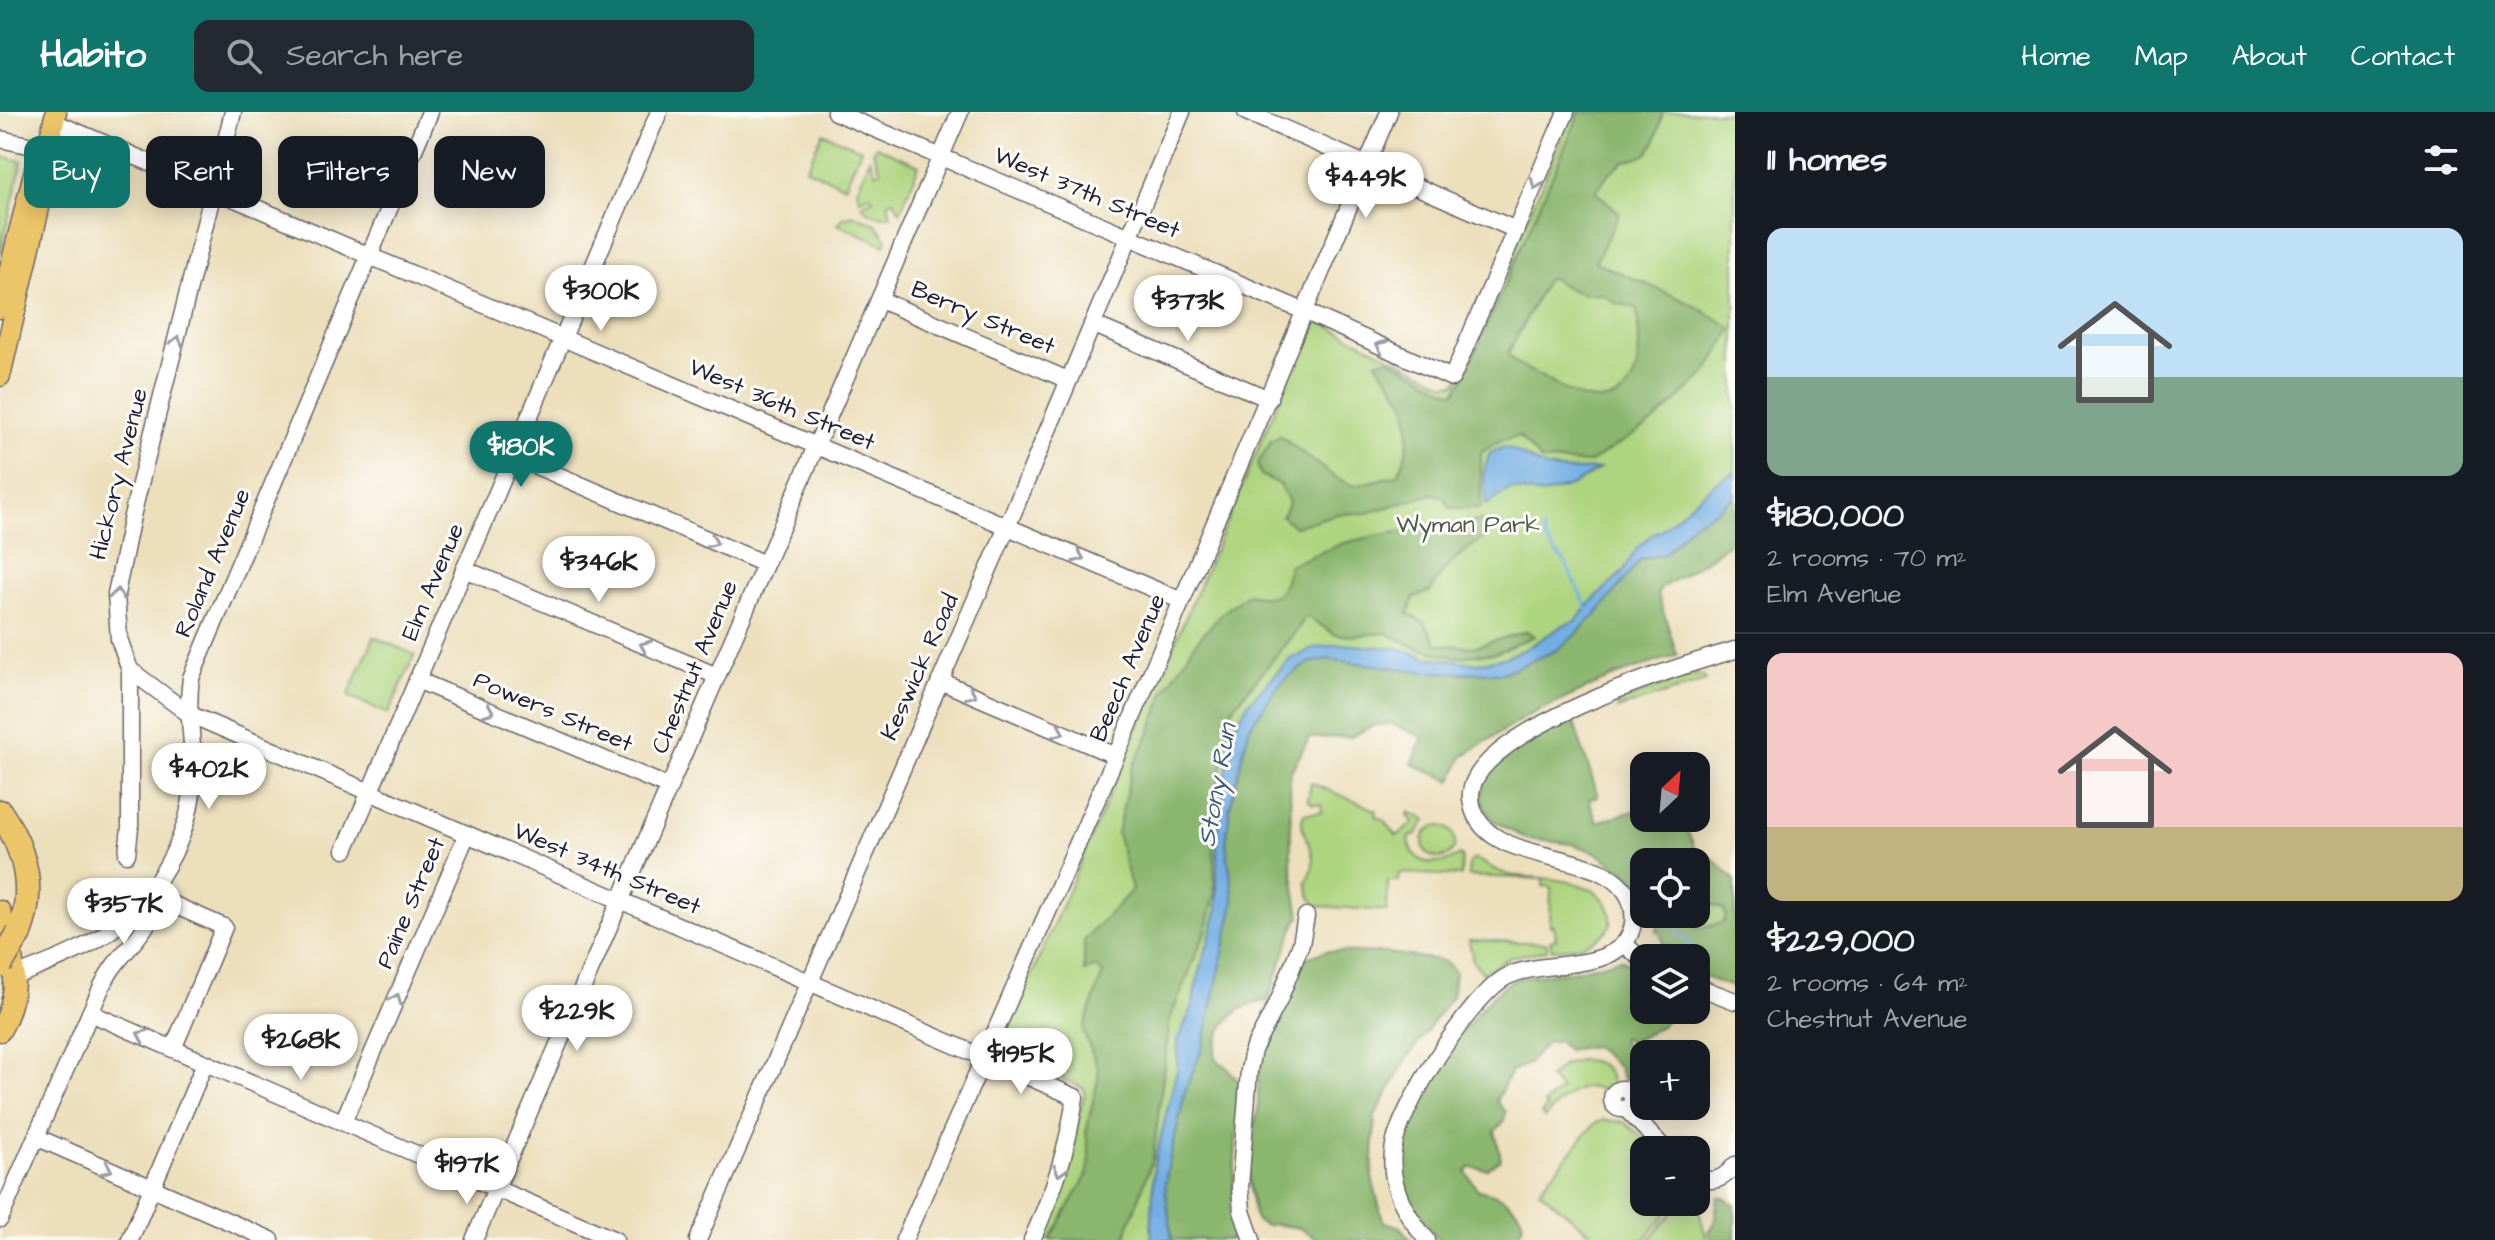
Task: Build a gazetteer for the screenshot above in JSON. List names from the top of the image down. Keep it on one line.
{"streets":{"street":["West 37th Street","Berry Street","West 36th Street","Hickory Avenue","Roland Avenue","Elm Avenue","Chestnut Avenue","Keswick Road","Beech Avenue","Powers Street","West 34th Street","Paine Street"]},"crossings":[["West 37th Street","Chestnut Avenue"],["West 37th Street","Keswick Road"],["West 37th Street","Beech Avenue"],["Berry Street","Chestnut Avenue"],["Berry Street","Keswick Road"],["Berry Street","Beech Avenue"],["West 36th Street","Roland Avenue"],["West 36th Street","Elm Avenue"],["West 36th Street","Chestnut Avenue"],["West 36th Street","Keswick Road"],["West 36th Street","Beech Avenue"],["Hickory Avenue","West 34th Street"],["Roland Avenue","West 34th Street"],["Elm Avenue","Powers Street"],["Elm Avenue","West 34th Street"],["Chestnut Avenue","Powers Street"],["Chestnut Avenue","West 34th Street"],["Keswick Road","West 34th Street"],["Beech Avenue","West 34th Street"],["West 34th Street","Paine Street"]],"one_way":["Hickory Avenue","Paine Street"],"water":["Stony Run"],"parks":["Wyman Park"],"north":"top right","page":{"header":"Habito","search":"Search here","nav":["Home","Map","About","Contact"],"heading":"11 homes","chip":["Buy","Rent","Filters","New"],"price":["$449K","$300K","$373K","$180K","$346K","$402K","$357K","$229K","$268K","$195K","$197K"],"list":[{"name":"$180,000","note":"2 rooms · 70 m² · Elm Avenue"},{"name":"$229,000","note":"2 rooms · 64 m² · Chestnut Avenue"}],"map_buttons":["+","−"]}}
